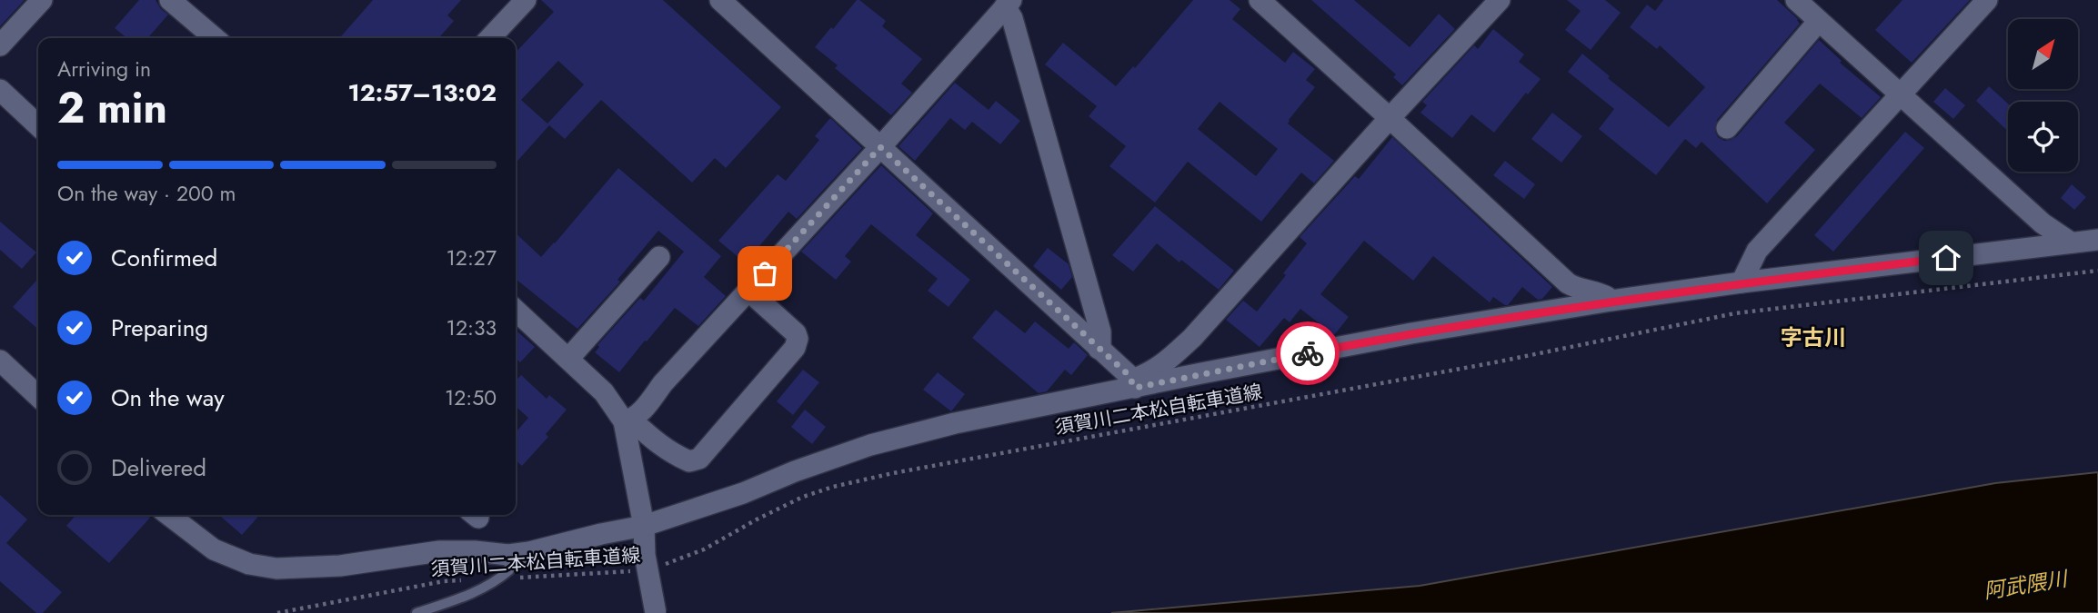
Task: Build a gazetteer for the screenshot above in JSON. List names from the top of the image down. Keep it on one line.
{"streets":{"path":["須賀川二本松自転車道線"]},"districts":["字古川"],"water":["阿武隈川"],"north":"top right","page":{"heading":["2 min","Arriving in","12:57–13:02"],"bar":"On the way · 200 m","list":[["Confirmed","12:27"],["Preparing","12:33"],["On the way","12:50"],"Delivered"]}}
